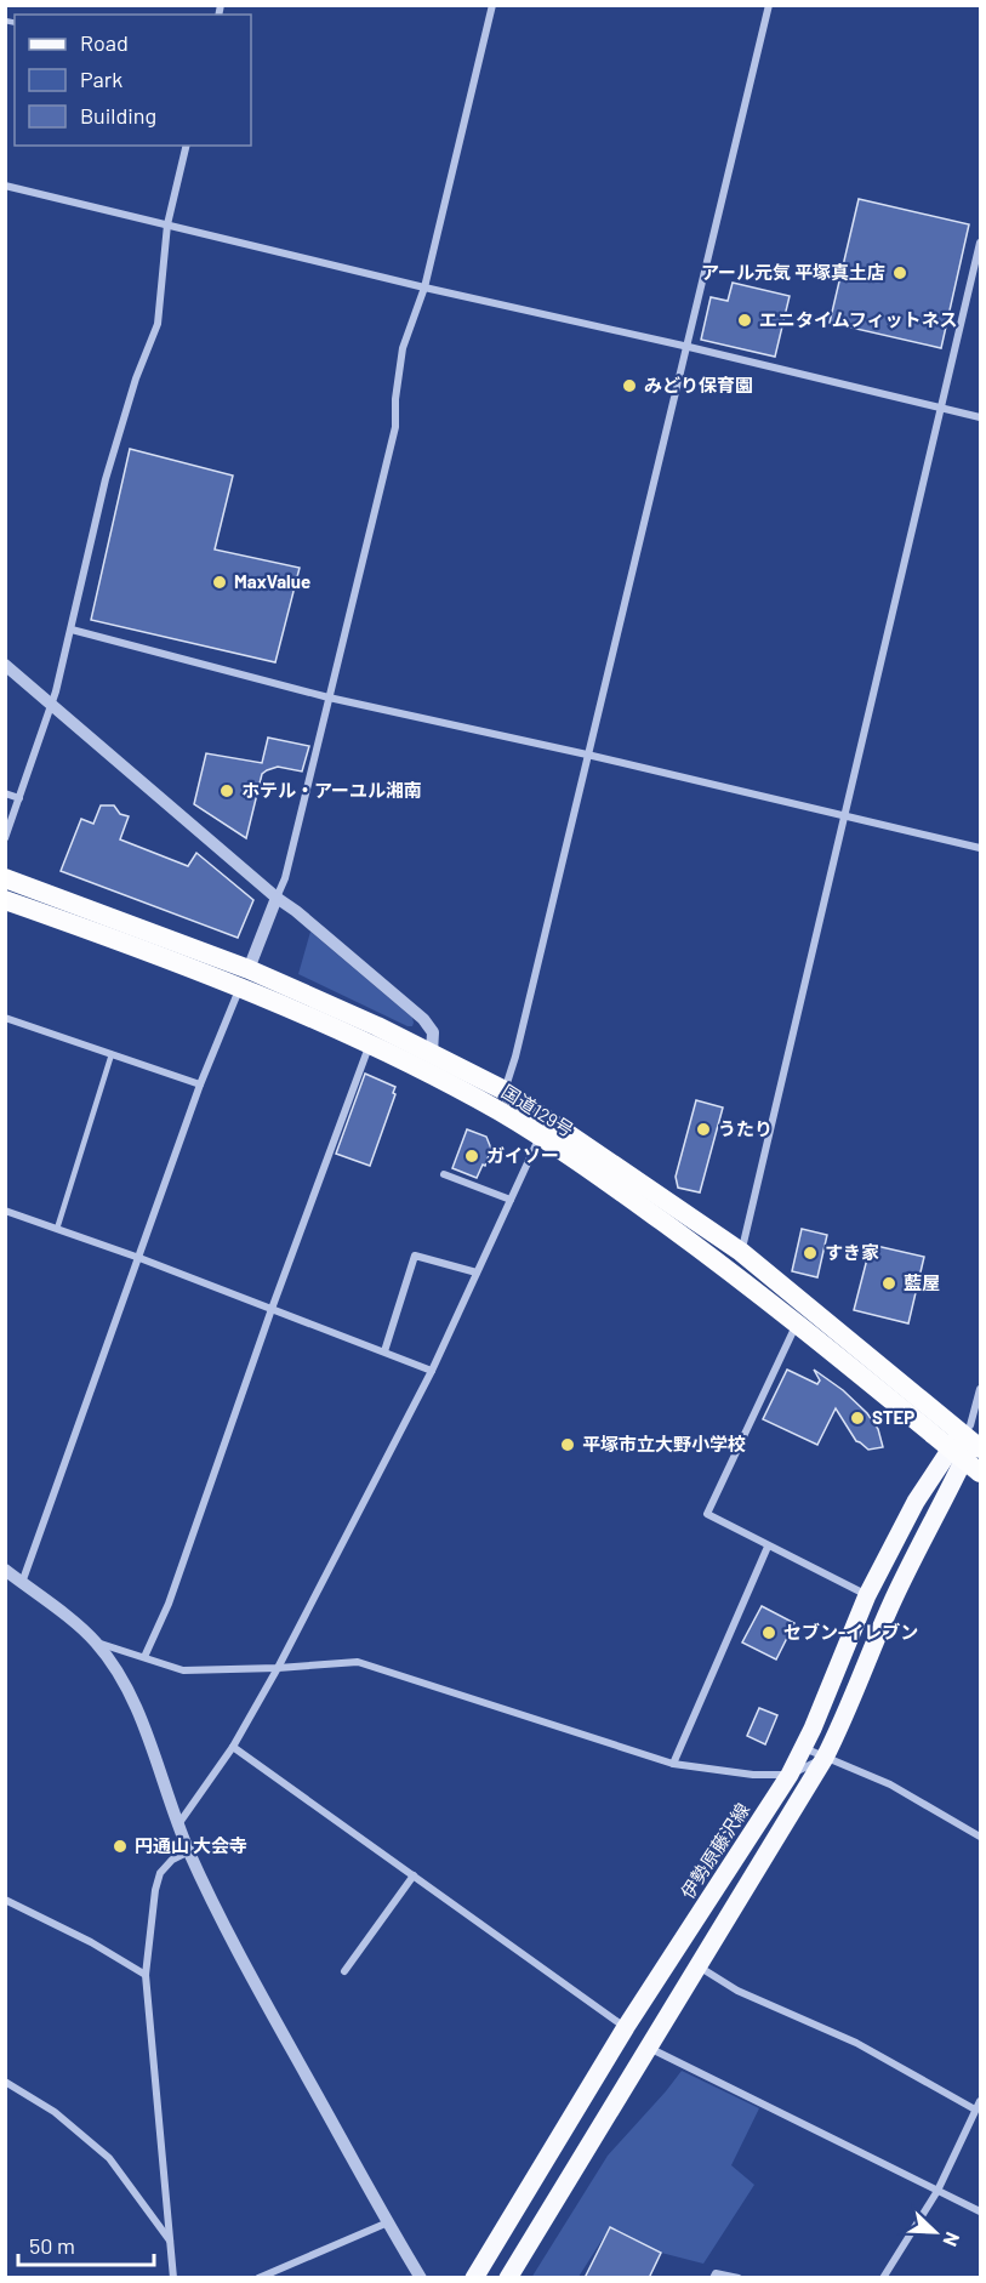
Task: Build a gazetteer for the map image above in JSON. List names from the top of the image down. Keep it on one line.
{"streets":{"highway":["国道129号"],"main road":["伊勢原藤沢線"]},"crossings":[["国道129号","伊勢原藤沢線"]],"places":["アール元気 平塚真土店","エニタイムフィットネス","みどり保育園","MaxValue","ホテル・アーユル湘南","うたり","ガイソー","すき家","藍屋","STEP","平塚市立大野小学校","セブン-イレブン","円通山 大会寺"],"legend":["Road","Park","Building"],"scale_bar":"50 m","north":"bottom right"}
